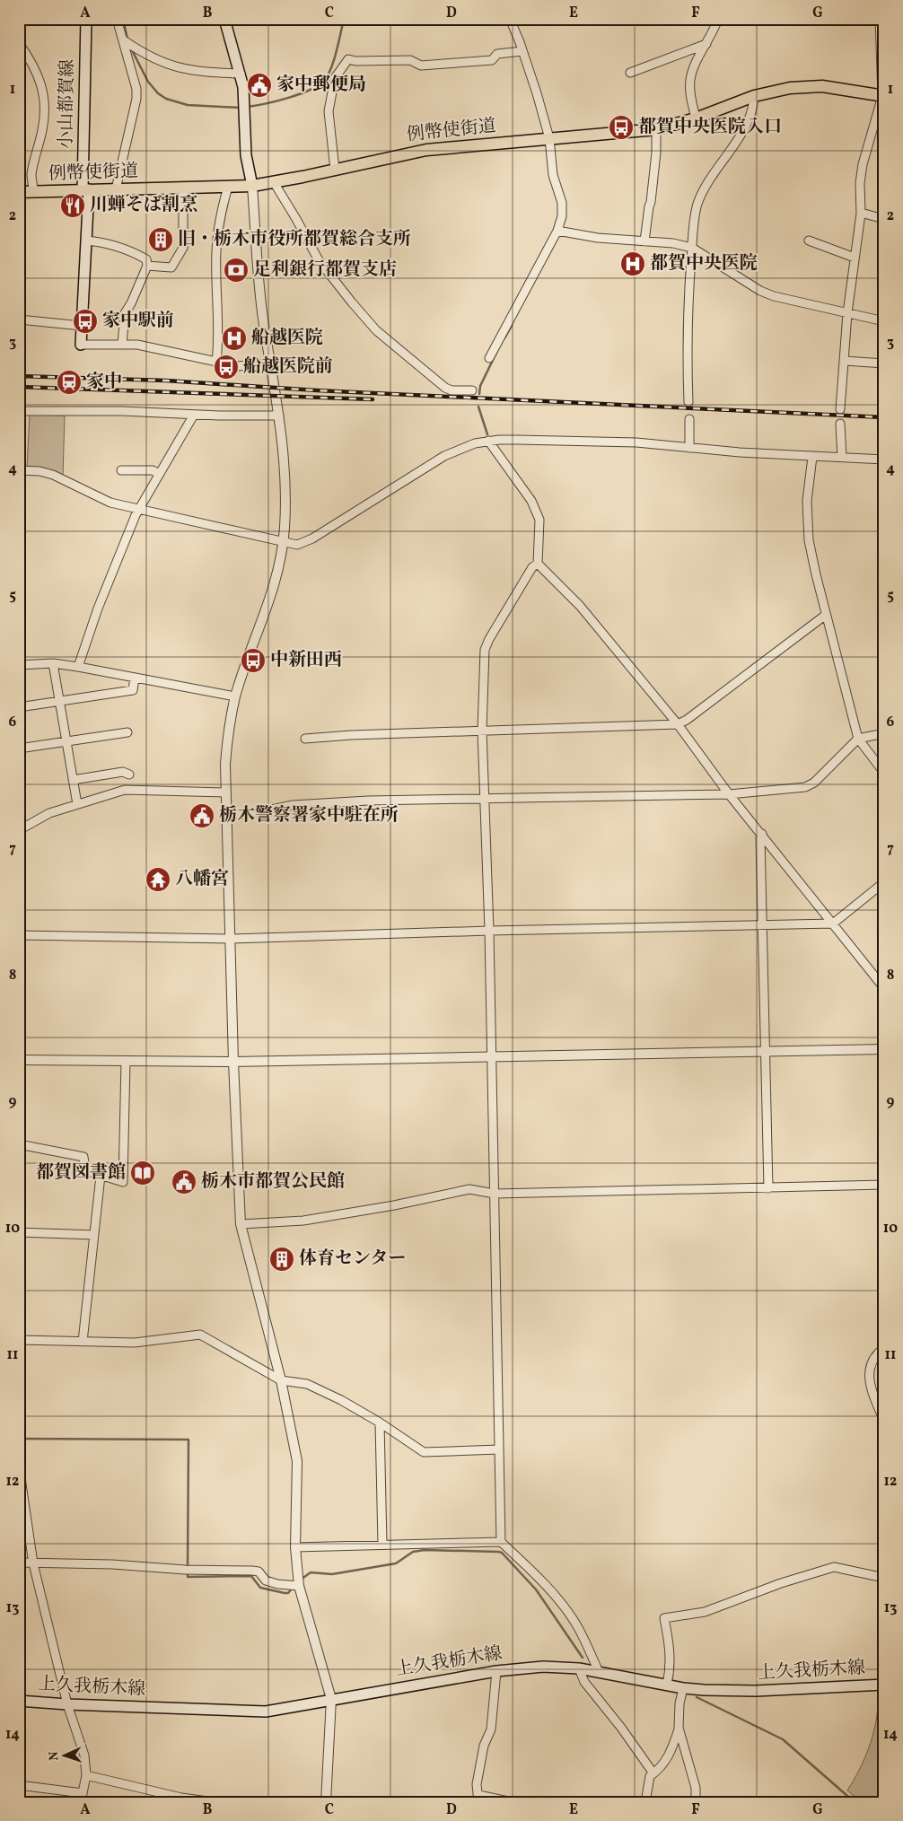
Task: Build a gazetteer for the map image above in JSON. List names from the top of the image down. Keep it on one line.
{"streets":{"main road":["小山都賀線","例幣使街道","上久我栃木線"]},"crossings":[["小山都賀線","例幣使街道"]],"places":{"public building":["家中郵便局","栃木警察署家中駐在所","栃木市都賀公民館"],"bus stop":["都賀中央医院入口","家中駅前","船越医院前","中新田西"],"restaurant":["川蝉そば割烹"],"building":["旧・栃木市役所都賀総合支所","体育センター"],"hospital":["都賀中央医院","船越医院"],"bank":["足利銀行都賀支店"],"station":["家中"],"temple":["八幡宮"],"library":["都賀図書館"]},"north":"left","grid":{"columns":["A","B","C","D","E","F","G"],"rows":["1","2","3","4","5","6","7","8","9","10","11","12","13","14"]}}
